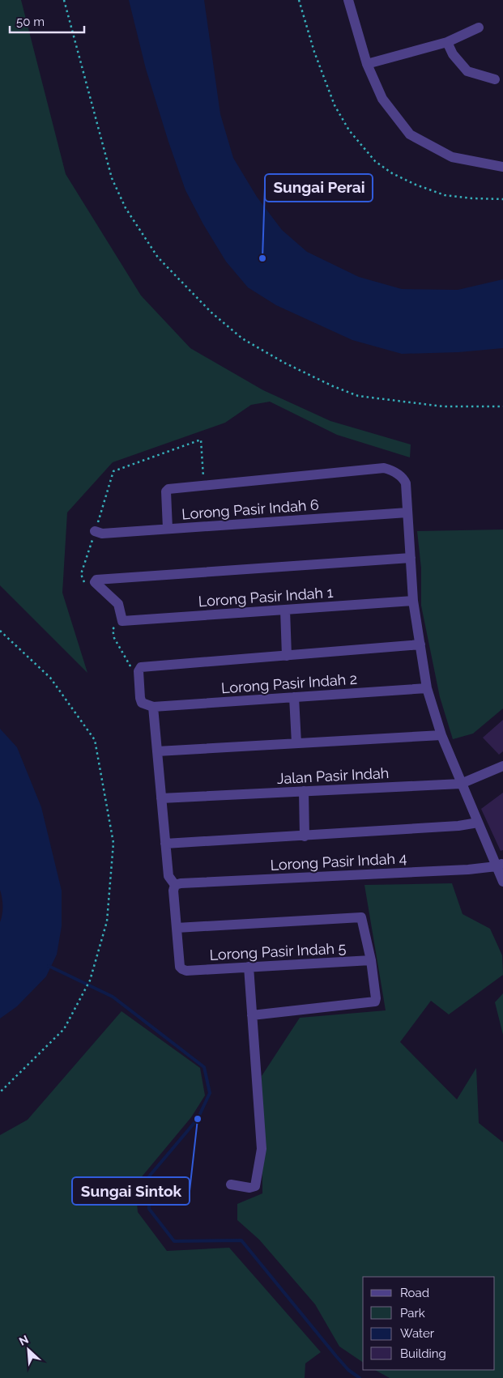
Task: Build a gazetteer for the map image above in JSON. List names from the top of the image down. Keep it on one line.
{"streets":{"street":["Lorong Pasir Indah 6","Lorong Pasir Indah 1","Lorong Pasir Indah 2","Jalan Pasir Indah","Lorong Pasir Indah 4","Lorong Pasir Indah 5"]},"places":["Sungai Perai","Sungai Sintok"],"legend":["Road","Park","Water","Building"],"scale_bar":"50 m","north":"top left"}
